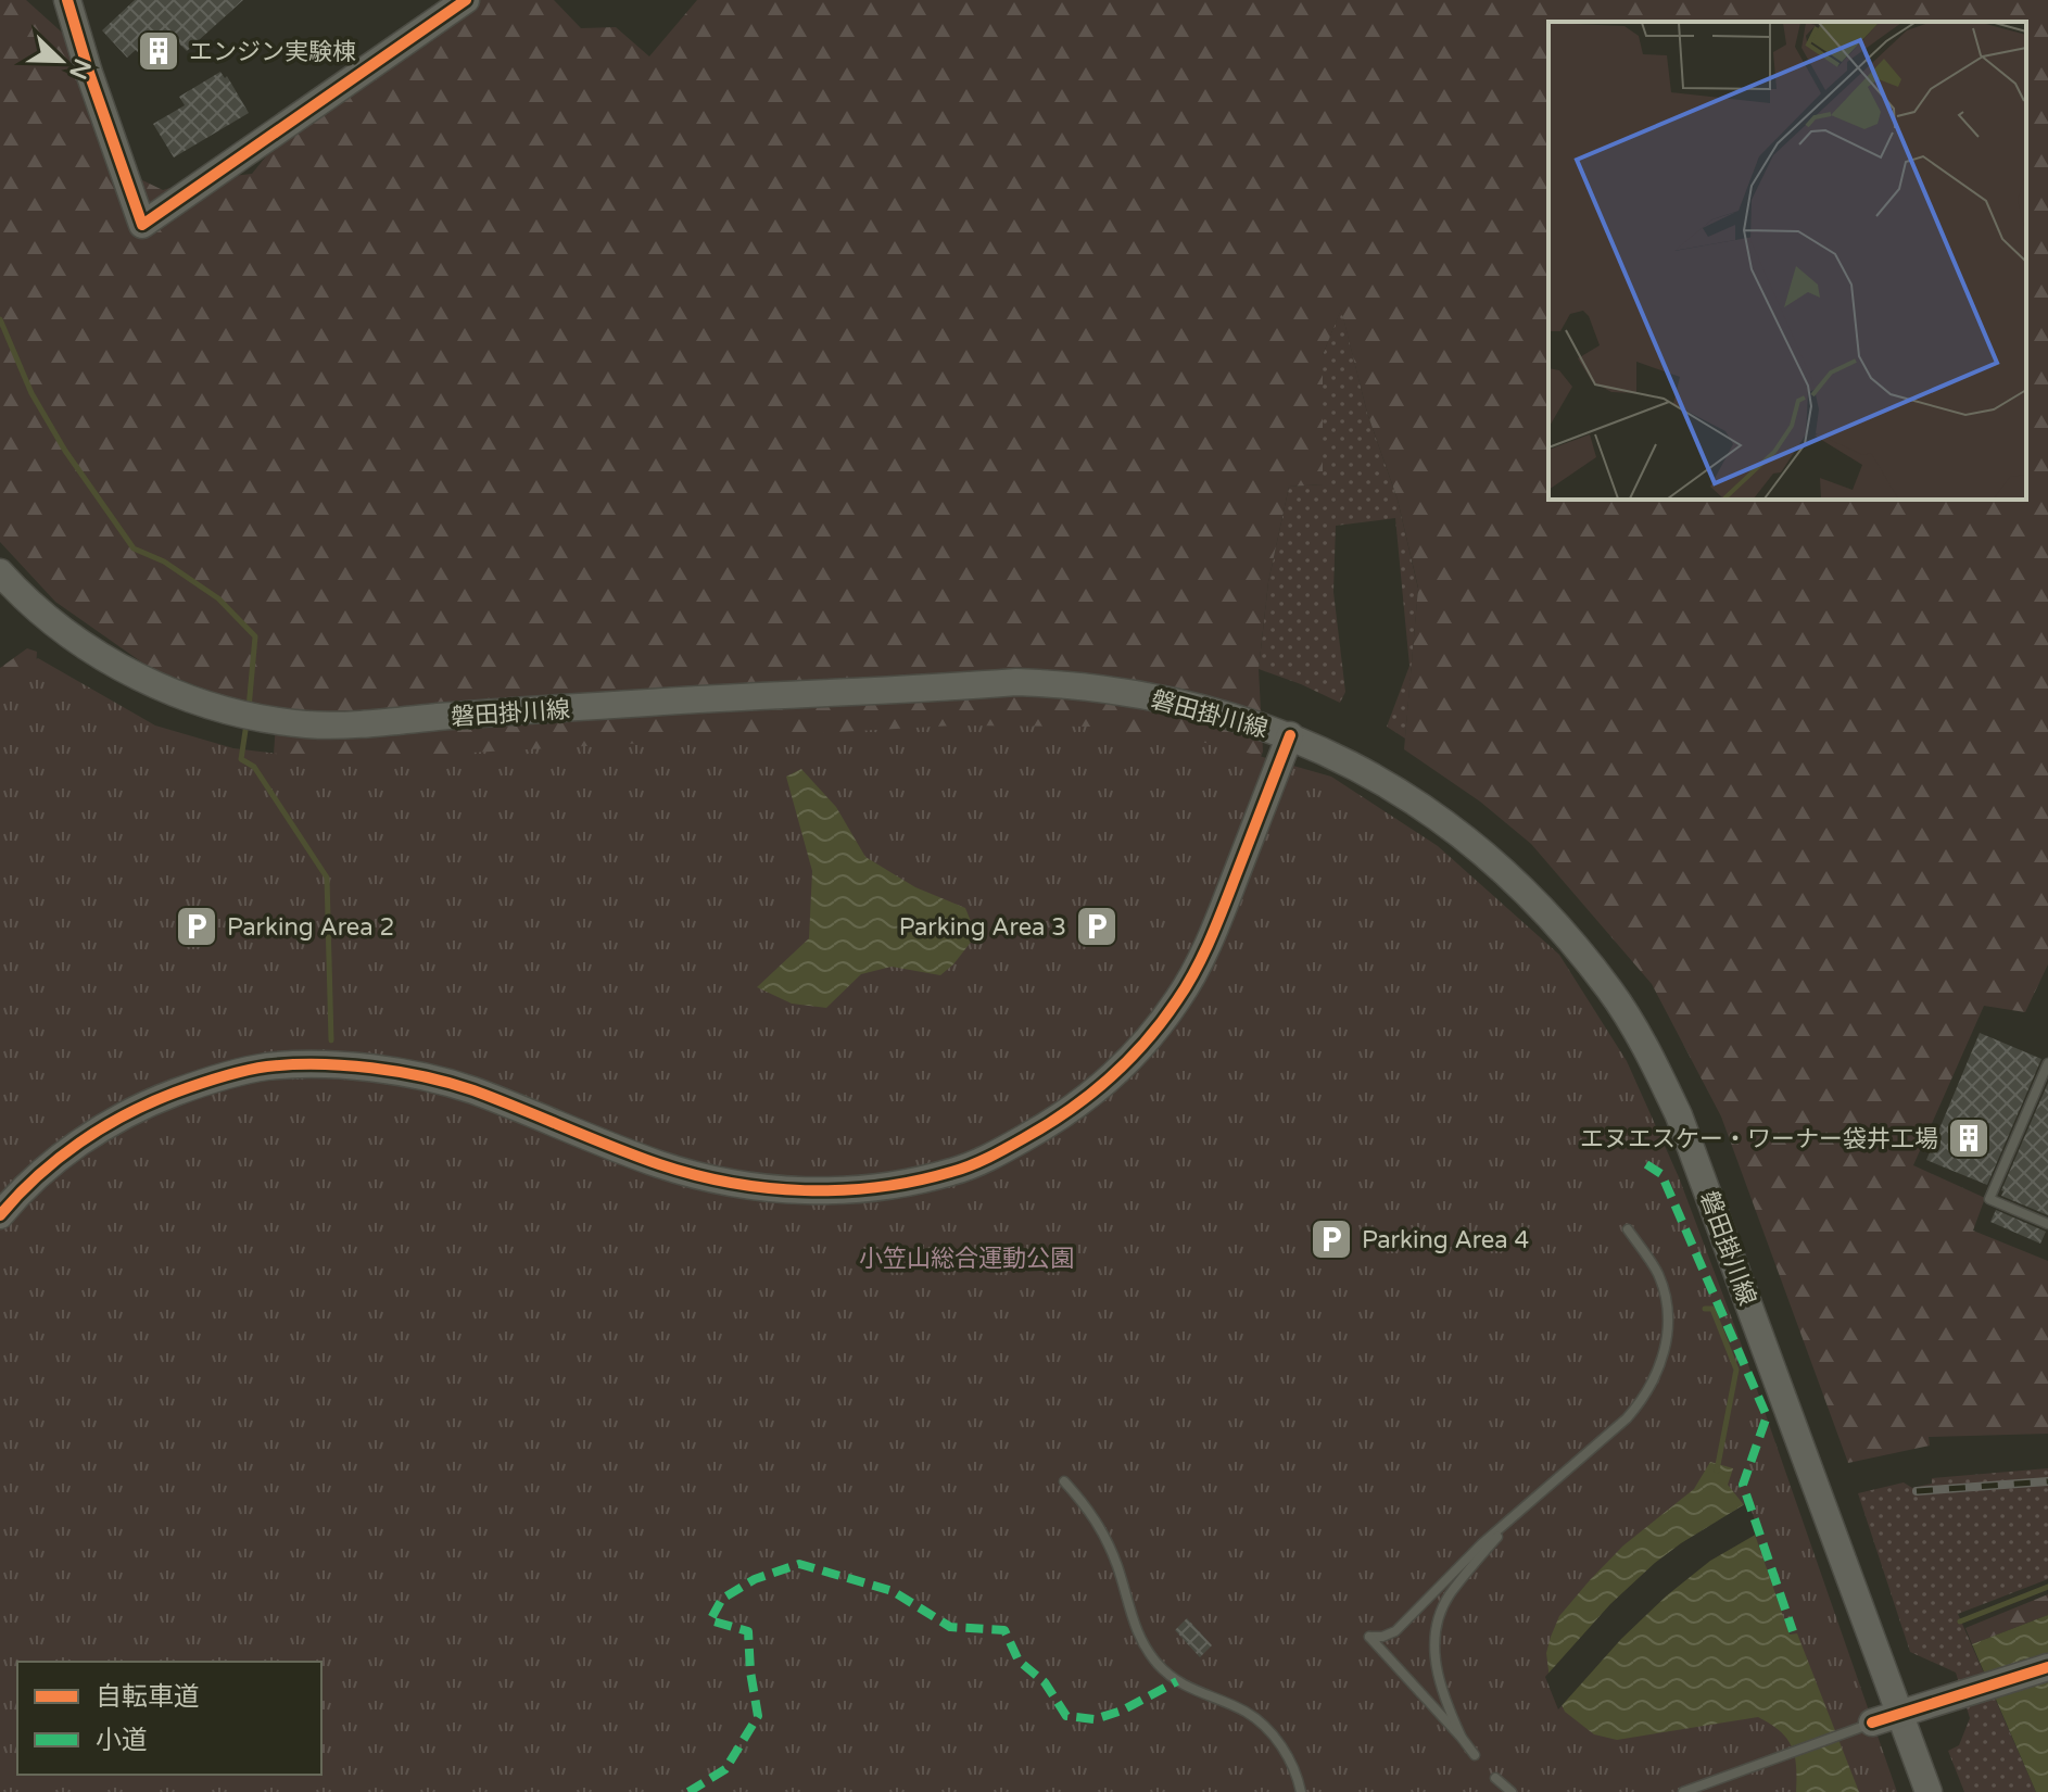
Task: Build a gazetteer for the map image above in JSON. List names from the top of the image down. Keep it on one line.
{"streets":{"main road":["磐田掛川線"]},"parks":["小笠山総合運動公園"],"places":{"building":["エンジン実験棟","エヌエスケー・ワーナー袋井工場"],"parking":["Parking Area 2","Parking Area 3","Parking Area 4"]},"legend":["自転車道","小道"],"north":"bottom right"}
